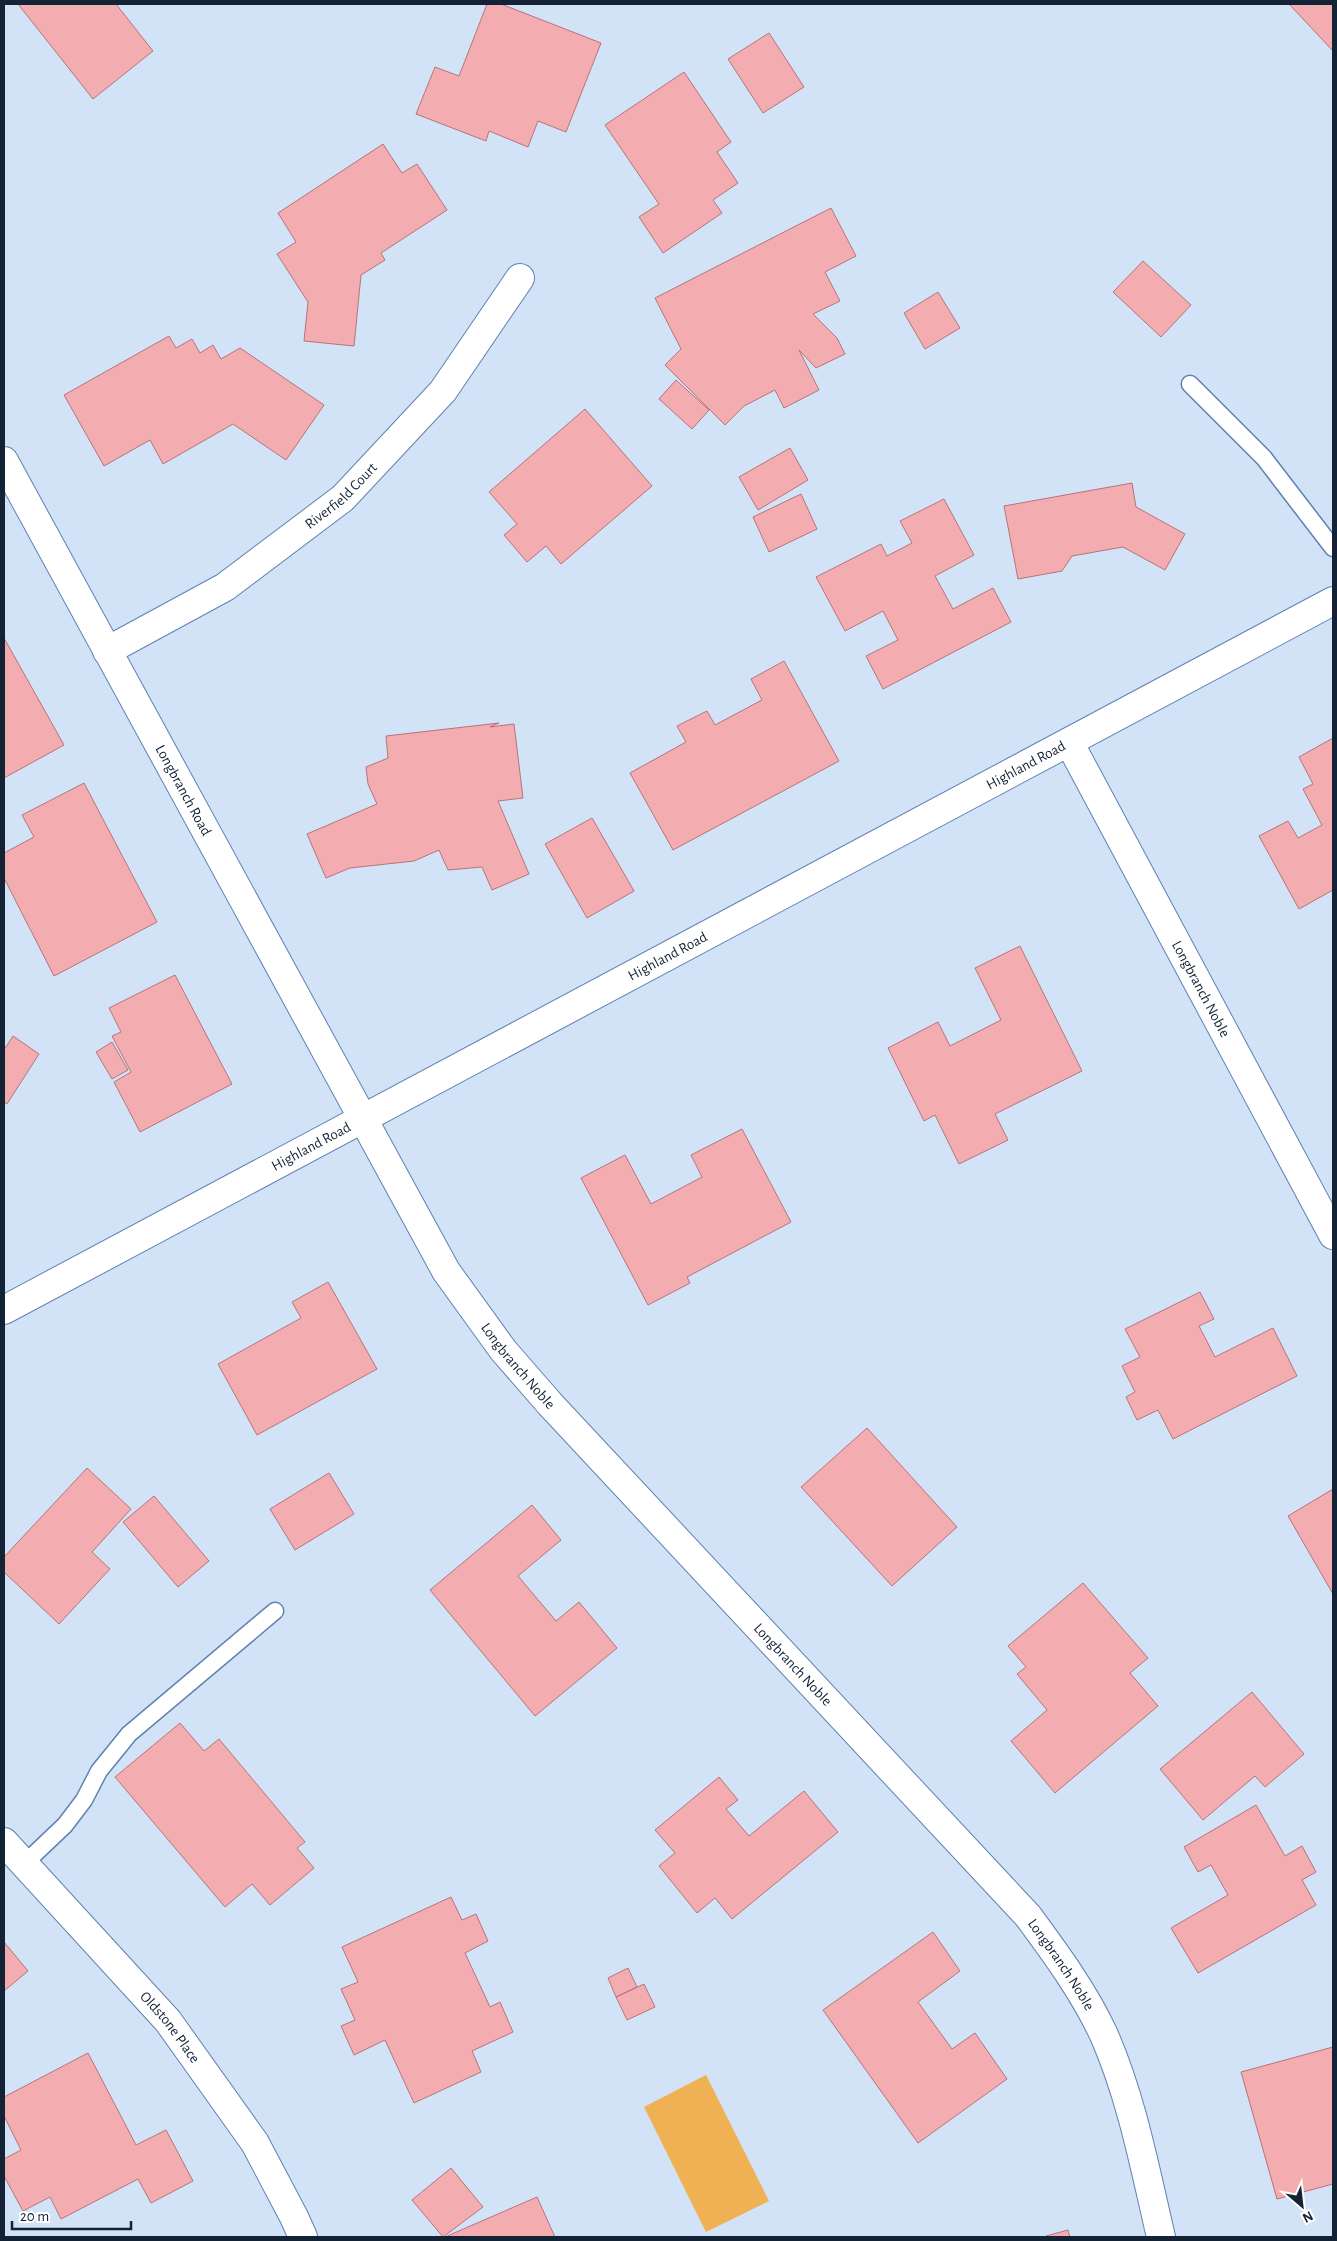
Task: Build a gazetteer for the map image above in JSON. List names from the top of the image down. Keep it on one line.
{"streets":{"street":["Riverfield Court","Highland Road","Longbranch Road","Longbranch Noble","Oldstone Place"]},"crossings":[["Riverfield Court","Longbranch Road"],["Highland Road","Longbranch Road"],["Highland Road","Longbranch Noble"],["Longbranch Road","Longbranch Noble"]],"scale_bar":"20 m","north":"bottom right"}
